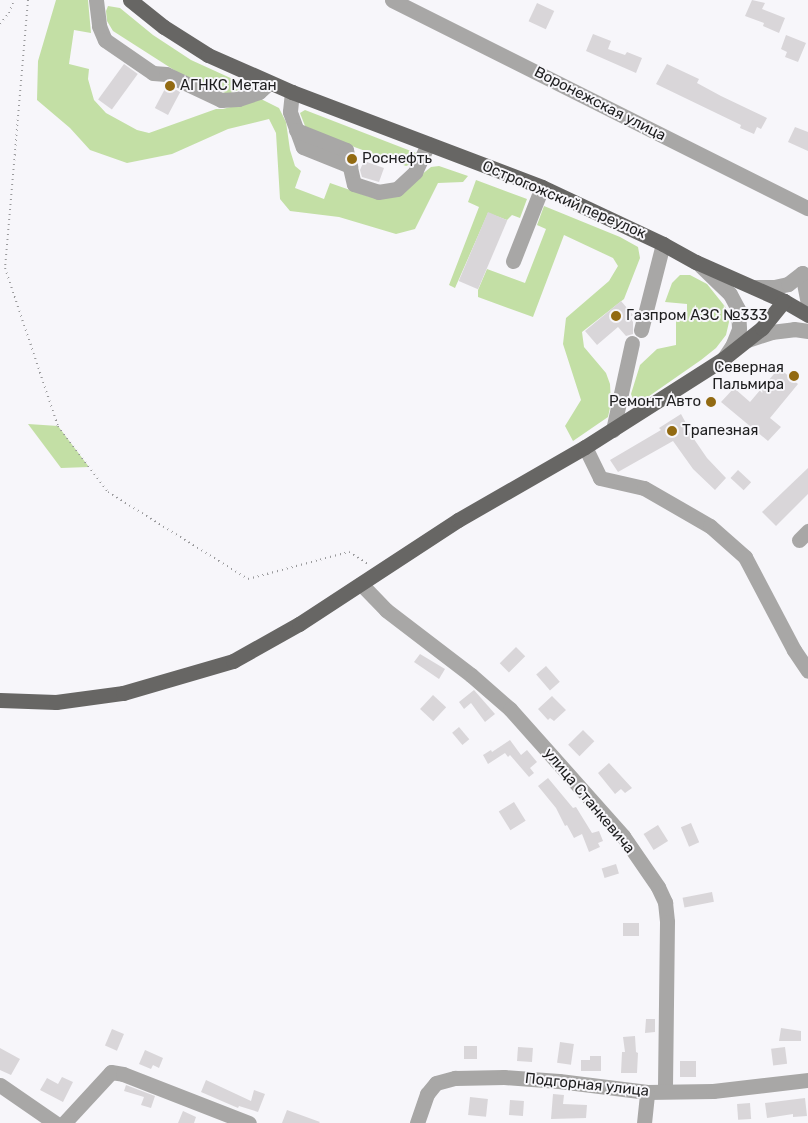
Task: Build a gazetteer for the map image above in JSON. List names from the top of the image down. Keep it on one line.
{"streets":{"main road":["Острогожский переулок"],"street":["Воронежская улица","улица Станкевича","Подгорная улица"]},"crossings":[["улица Станкевича","Подгорная улица"]],"places":["АГНКС Метан","Роснефть","Газпром АЗС №333","Северная Пальмира","Ремонт Авто","Трапезная"]}
